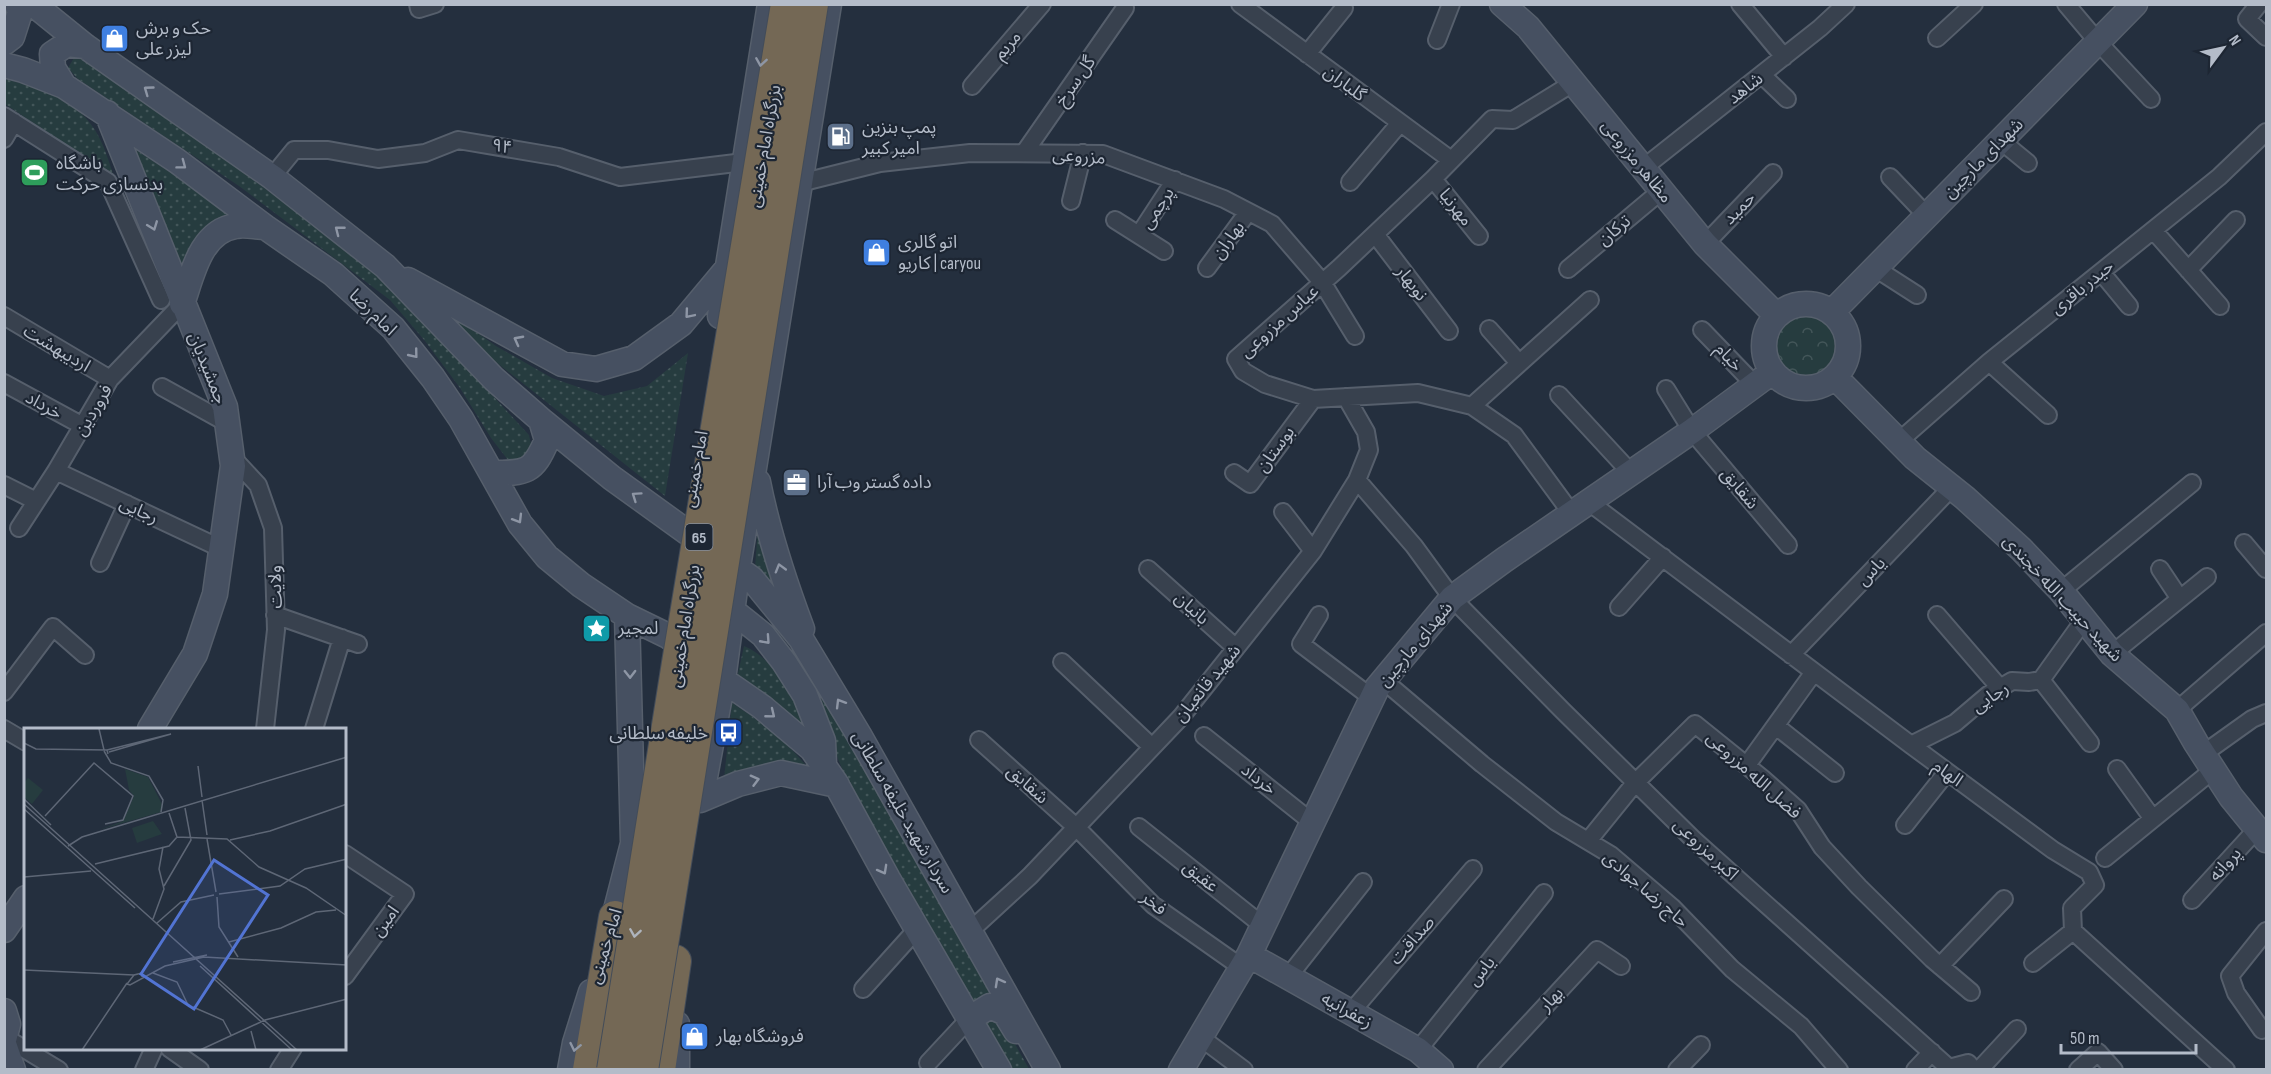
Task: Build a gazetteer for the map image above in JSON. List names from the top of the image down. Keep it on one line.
{"streets":{"highway":["بزرگراه امام خمینی","65"],"main road":["شهدای مارچین","مظاهر مزروعی","امام رضا","جمشیدیان","امام خمینی","شهید حبیب الله خجندی","سردار شهید خلیفه سلطانی","زعفرانیه"],"street":["مریم","گل سرخ","گلباران","شاهد","۹۴","مزروعی","مهرنیا","پرچمی","حمید","ترکان","بهاران","نوبهار","حیدر باقری","عباس مزروعی","اردیبهشت","خیام","خرداد","فروردین","بوستان","شقایق","رجایی","یاس","ولایت","بانیان","شهید قانعیان","الهام","فضل الله مزروعی","اکبر مزروعی","پروانه","عقیق","حاج رضا جوادی","فخر","امین","صداقت","بهار"]},"crossings":[["گل سرخ","مزروعی"],["گلباران","عباس مزروعی"],["شاهد","مظاهر مزروعی"],["۹۴","امام خمینی"],["مزروعی","پرچمی"],["مزروعی","بهاران"],["مزروعی","عباس مزروعی"],["شهدای مارچین","مظاهر مزروعی"],["شهدای مارچین","عباس مزروعی"],["شهدای مارچین","خیام"],["شهدای مارچین","خرداد"],["شهدای مارچین","شقایق"],["شهدای مارچین","شهید حبیب الله خجندی"],["شهدای مارچین","الهام"],["شهدای مارچین","اکبر مزروعی"],["شهدای مارچین","عقیق"],["شهدای مارچین","حاج رضا جوادی"],["شهدای مارچین","فخر"],["شهدای مارچین","زعفرانیه"],["مظاهر مزروعی","حمید"],["مظاهر مزروعی","ترکان"],["مظاهر مزروعی","عباس مزروعی"],["مظاهر مزروعی","خیام"],["مظاهر مزروعی","شهید حبیب الله خجندی"],["مهرنیا","عباس مزروعی"],["نوبهار","عباس مزروعی"],["حیدر باقری","شهید حبیب الله خجندی"],["امام رضا","جمشیدیان"],["امام رضا","امام خمینی"],["عباس مزروعی","بوستان"],["عباس مزروعی","شهید قانعیان"],["عباس مزروعی","الهام"],["اردیبهشت","فروردین"],["خیام","شهید حبیب الله خجندی"],["جمشیدیان","فروردین"],["جمشیدیان","رجایی"],["جمشیدیان","ولایت"],["خرداد","فروردین"],["فروردین","رجایی"],["امام خمینی","سردار شهید خلیفه سلطانی"],["شقایق","شهید قانعیان"],["شقایق","فخر"],["رجایی","الهام"],["یاس","شهید حبیب الله خجندی"],["یاس","الهام"],["یاس","زعفرانیه"],["شهید حبیب الله خجندی","پروانه"],["بانیان","شهید قانعیان"],["شهید قانعیان","سردار شهید خلیفه سلطانی"],["شهید قانعیان","اکبر مزروعی"],["شهید قانعیان","فخر"],["فضل الله مزروعی","اکبر مزروعی"],["فضل الله مزروعی","حاج رضا جوادی"],["فخر","زعفرانیه"],["صداقت","زعفرانیه"]],"places":{"shop":["حک و برش لیزر علی","اتو گالری کاریو | caryou","فروشگاه بهار"],"fuel station":["پمپ بنزین امیر کبیر"],"sports":["باشگاه بدنسازی حرکت"],"office":["داده گستر وب آرا"],"place":["لمجیر"],"bus stop":["خلیفه سلطانی"]},"scale_bar":"50 m","north":"top right"}
